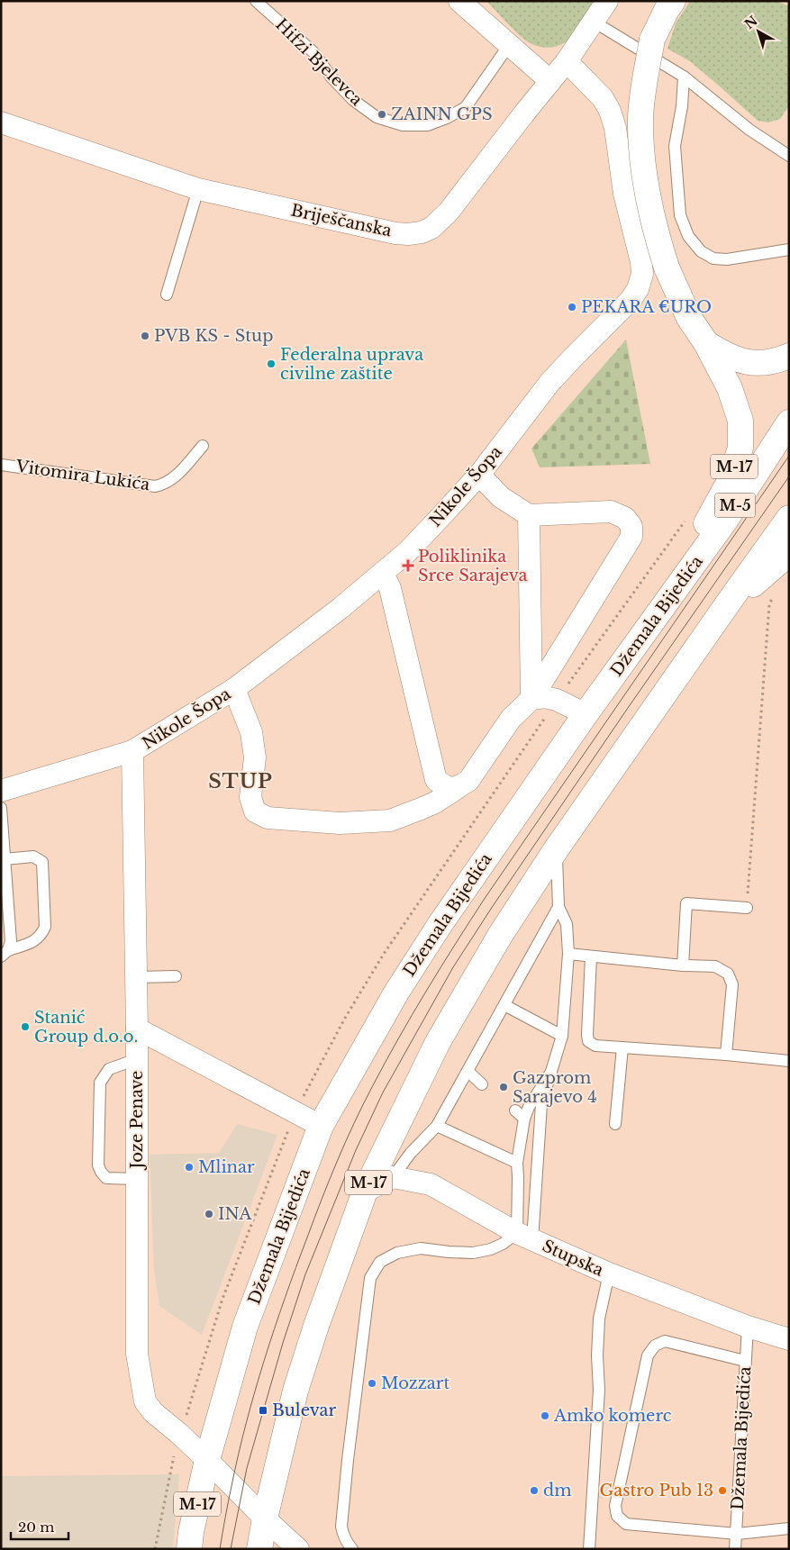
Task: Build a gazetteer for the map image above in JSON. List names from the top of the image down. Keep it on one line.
{"streets":{"main road":["M-17","M-5","Džemala Bijedića"],"street":["Briješčanska","Nikole Šopa","Joze Penave","Stupska"],"lane":["Hifzi Bjelevca","Vitomira Lukića"]},"crossings":[["Briješčanska","Nikole Šopa"],["M-17","Džemala Bijedića"],["Nikole Šopa","Joze Penave"],["Džemala Bijedića","Joze Penave"],["Džemala Bijedića","Stupska"]],"districts":["STUP"],"places":{"other":["ZAINN GPS","PEKARA €URO","PVB KS - Stup","Federalna uprava civilne zaštite","Stanić Group d.o.o.","Gazprom Sarajevo 4","Mlinar","INA","Mozzart","Amko komerc","dm","Gastro Pub 13"],"health":["Poliklinika Srce Sarajeva"],"transit":["Bulevar"]},"scale_bar":"20 m","north":"top left"}
